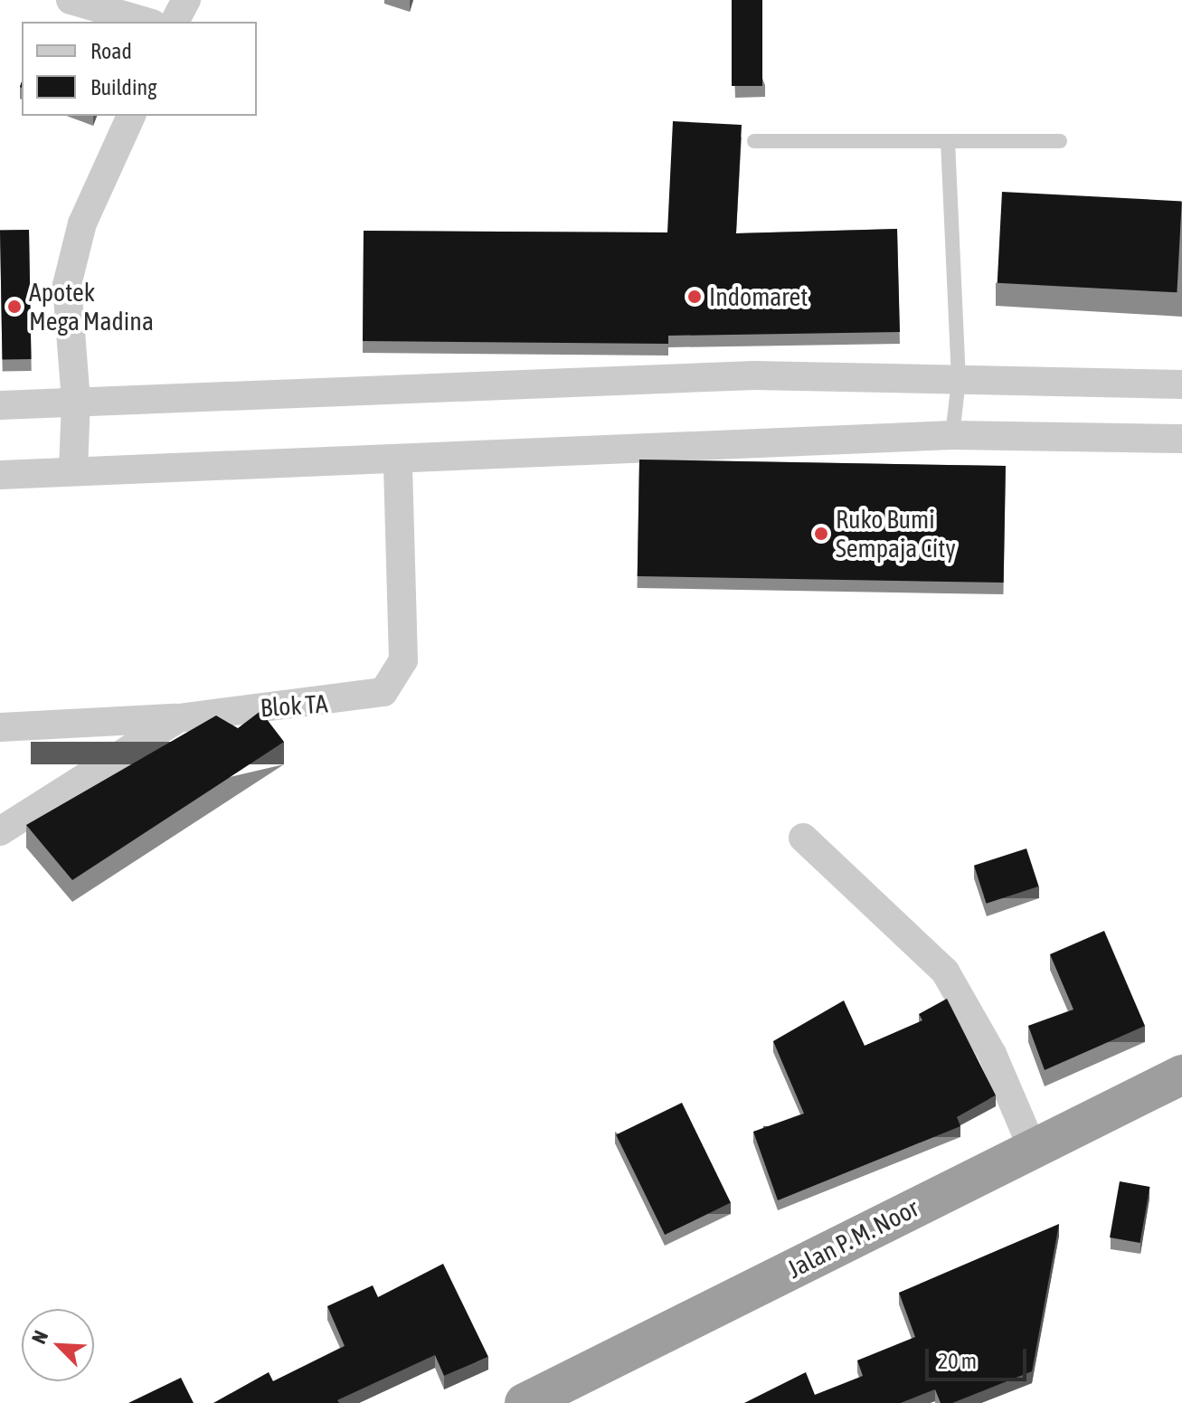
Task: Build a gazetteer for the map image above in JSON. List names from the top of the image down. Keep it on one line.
{"streets":{"highway":["Jalan P. M. Noor"],"street":["Blok TA"]},"places":["Indomaret","Apotek Mega Madina","Ruko Bumi Sempaja City"],"legend":["Road","Building"],"scale_bar":"20 m","north":"top left"}
